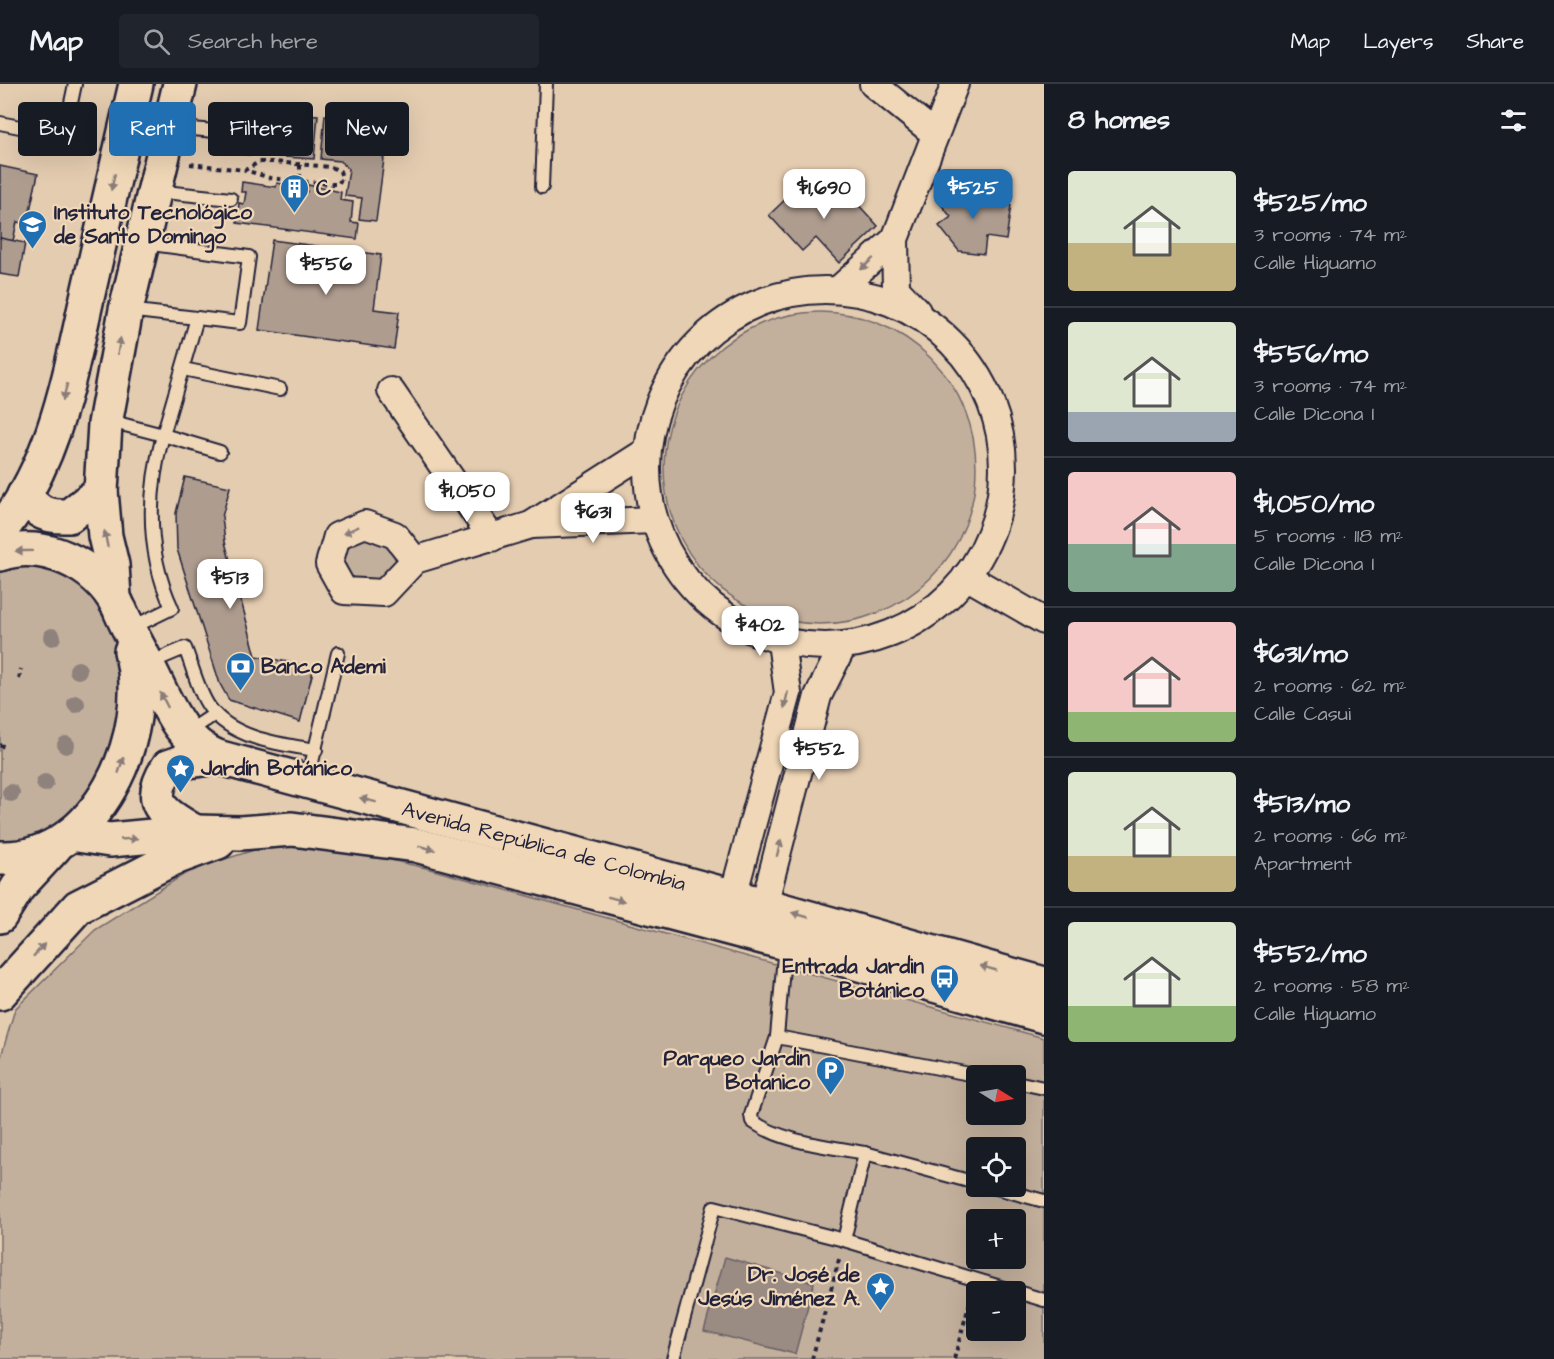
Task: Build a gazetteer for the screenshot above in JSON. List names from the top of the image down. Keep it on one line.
{"streets":{"main road":["Avenida República de Colombia"]},"places":{"building":["C"],"school or university":["Instituto Tecnológico de Santo Domingo"],"bank":["Banco Ademi"],"place":["Jardín Botánico","Dr. José de Jesús Jiménez A."],"bus stop":["Entrada Jardin Botánico"],"parking":["Parqueo Jardin Botanico"]},"north":"right","page":{"header":"Map","search":"Search here","nav":["Map","Layers","Share"],"heading":"8 homes","chip":["Buy","Rent","Filters","New"],"list":[{"name":"$525/mo","note":"3 rooms · 74 m² · Calle Higuamo"},{"name":"$556/mo","note":"3 rooms · 74 m² · Calle Dicona I"},{"name":"$1,050/mo","note":"5 rooms · 118 m² · Calle Dicona I"},{"name":"$631/mo","note":"2 rooms · 62 m² · Calle Casui"},{"name":"$513/mo","note":"2 rooms · 66 m² · Apartment"},{"name":"$552/mo","note":"2 rooms · 58 m² · Calle Higuamo"}],"price":["$1,690","$525","$556","$1,050","$631","$513","$402","$552"],"map_buttons":["+","−"]}}
